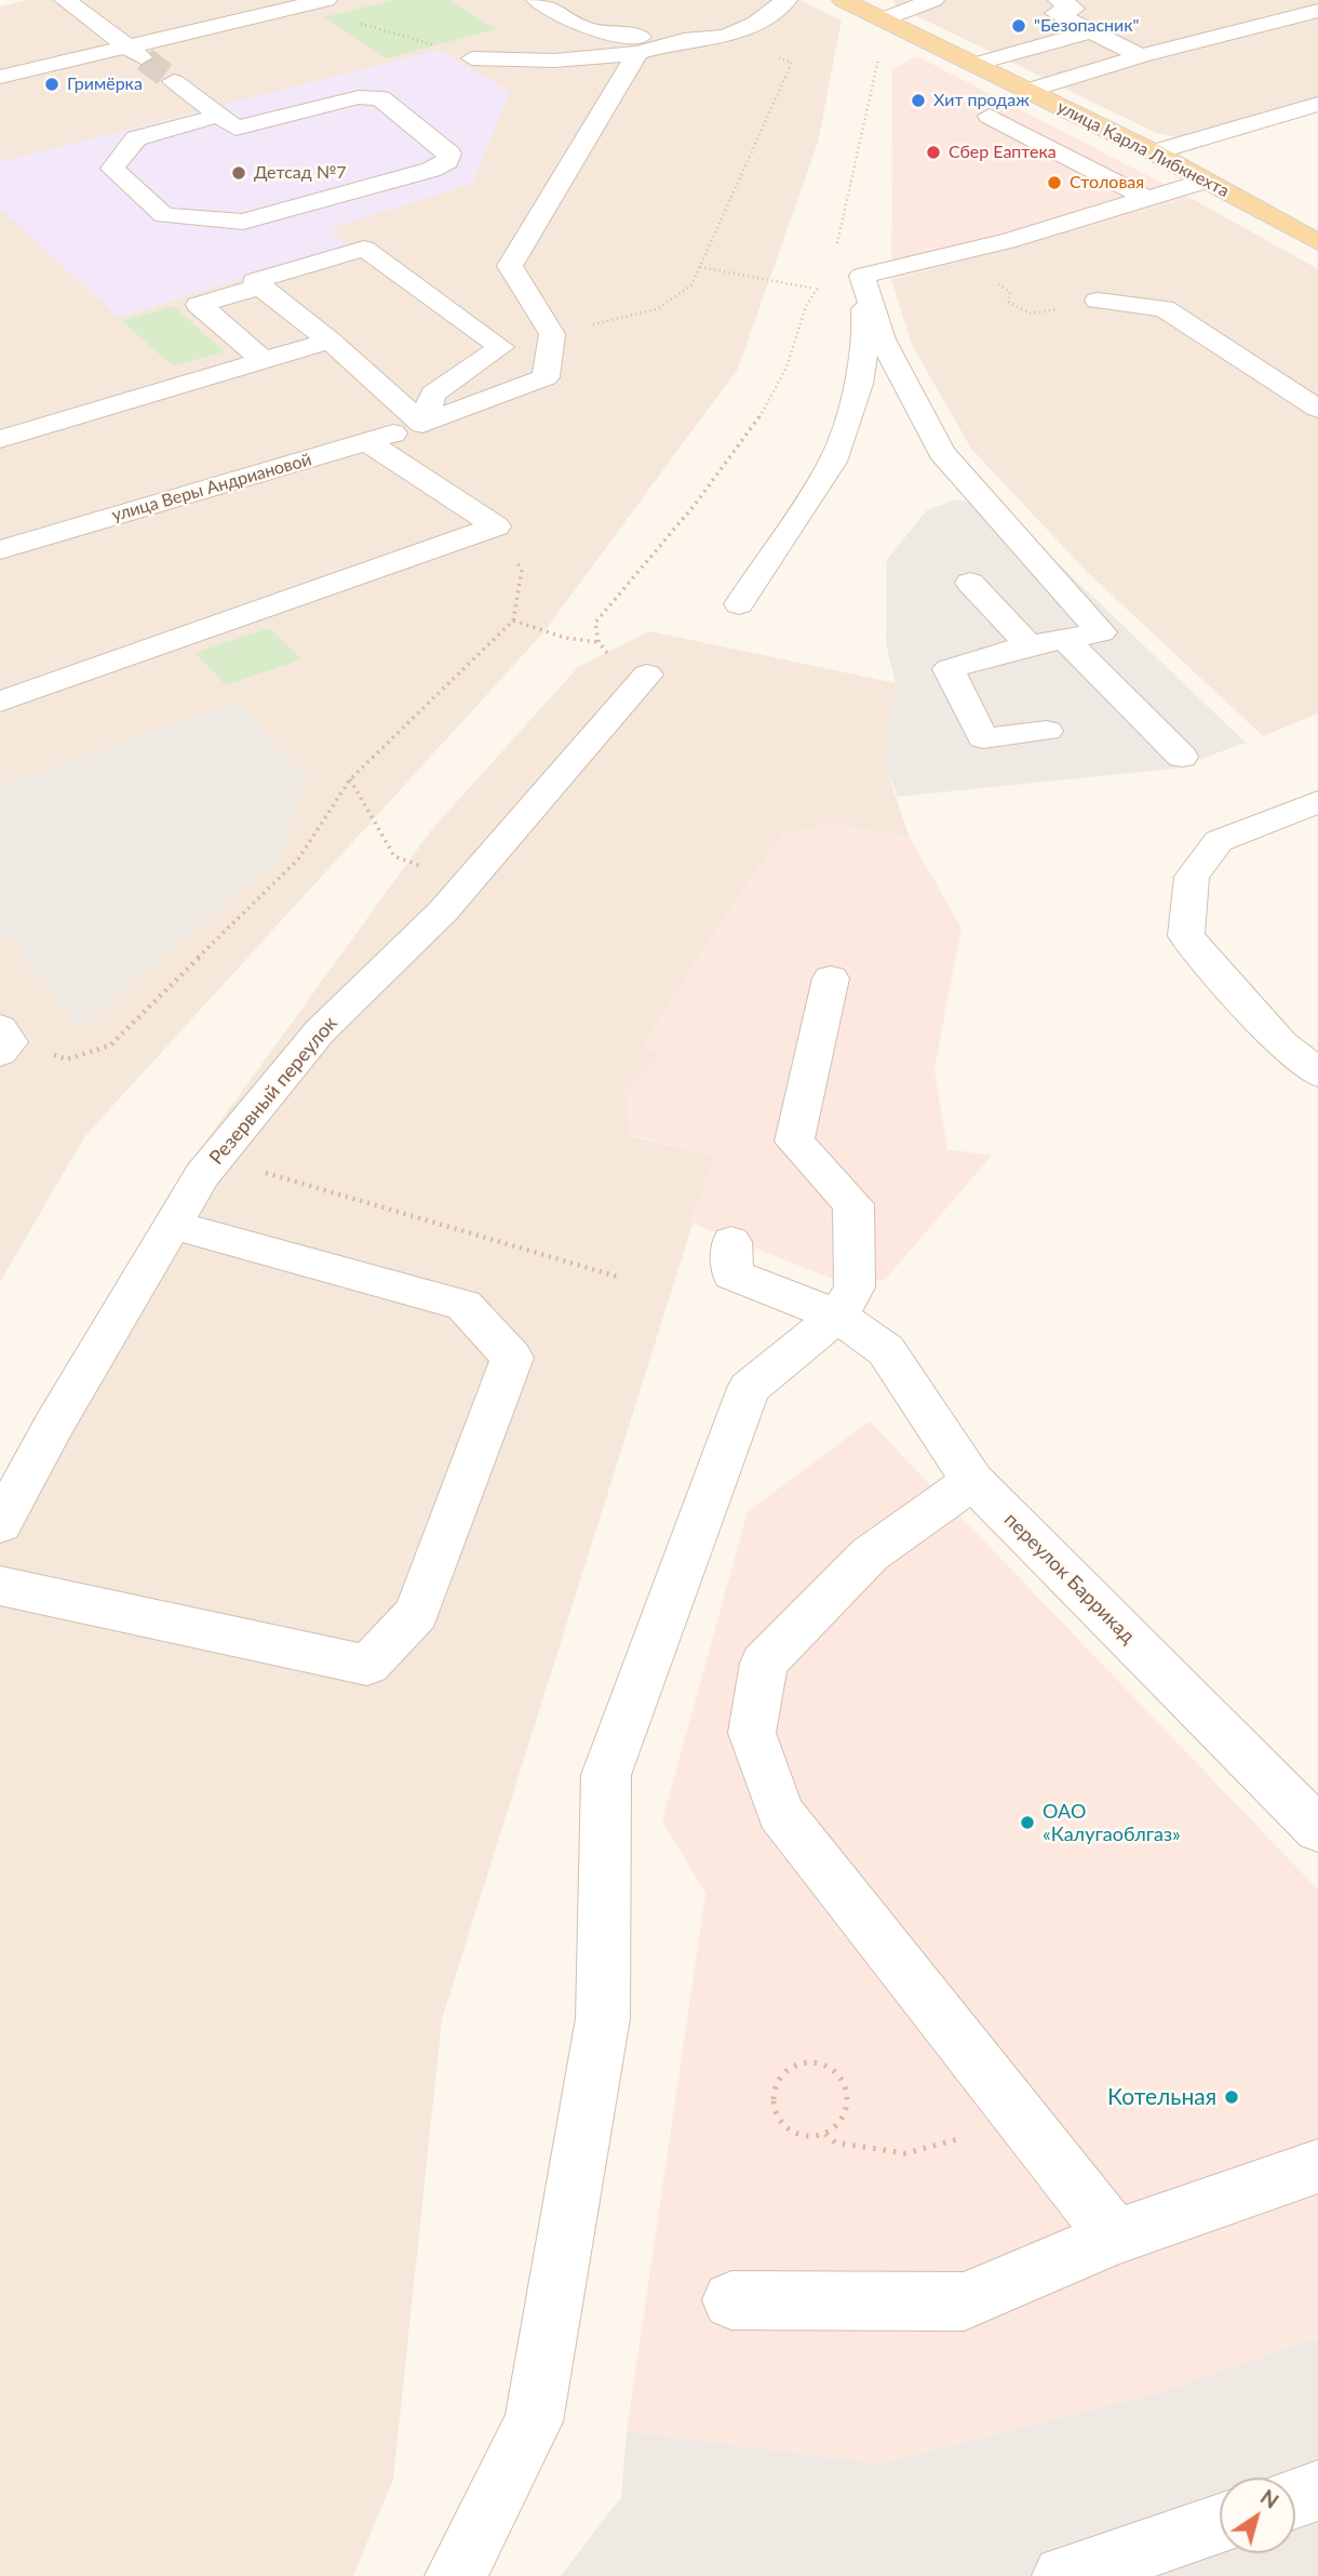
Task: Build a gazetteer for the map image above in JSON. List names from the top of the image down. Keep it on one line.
{"streets":{"main road":["улица Карла Либкнехта"],"street":["улица Веры Андриановой","Резервный переулок","переулок Баррикад"]},"places":["\"Безопасник\"","Гримёрка","Хит продаж","Сбер Еаптека","Детсад №7","Столовая","ОАО «Калугаоблгаз»","Котельная"],"north":"top right"}
